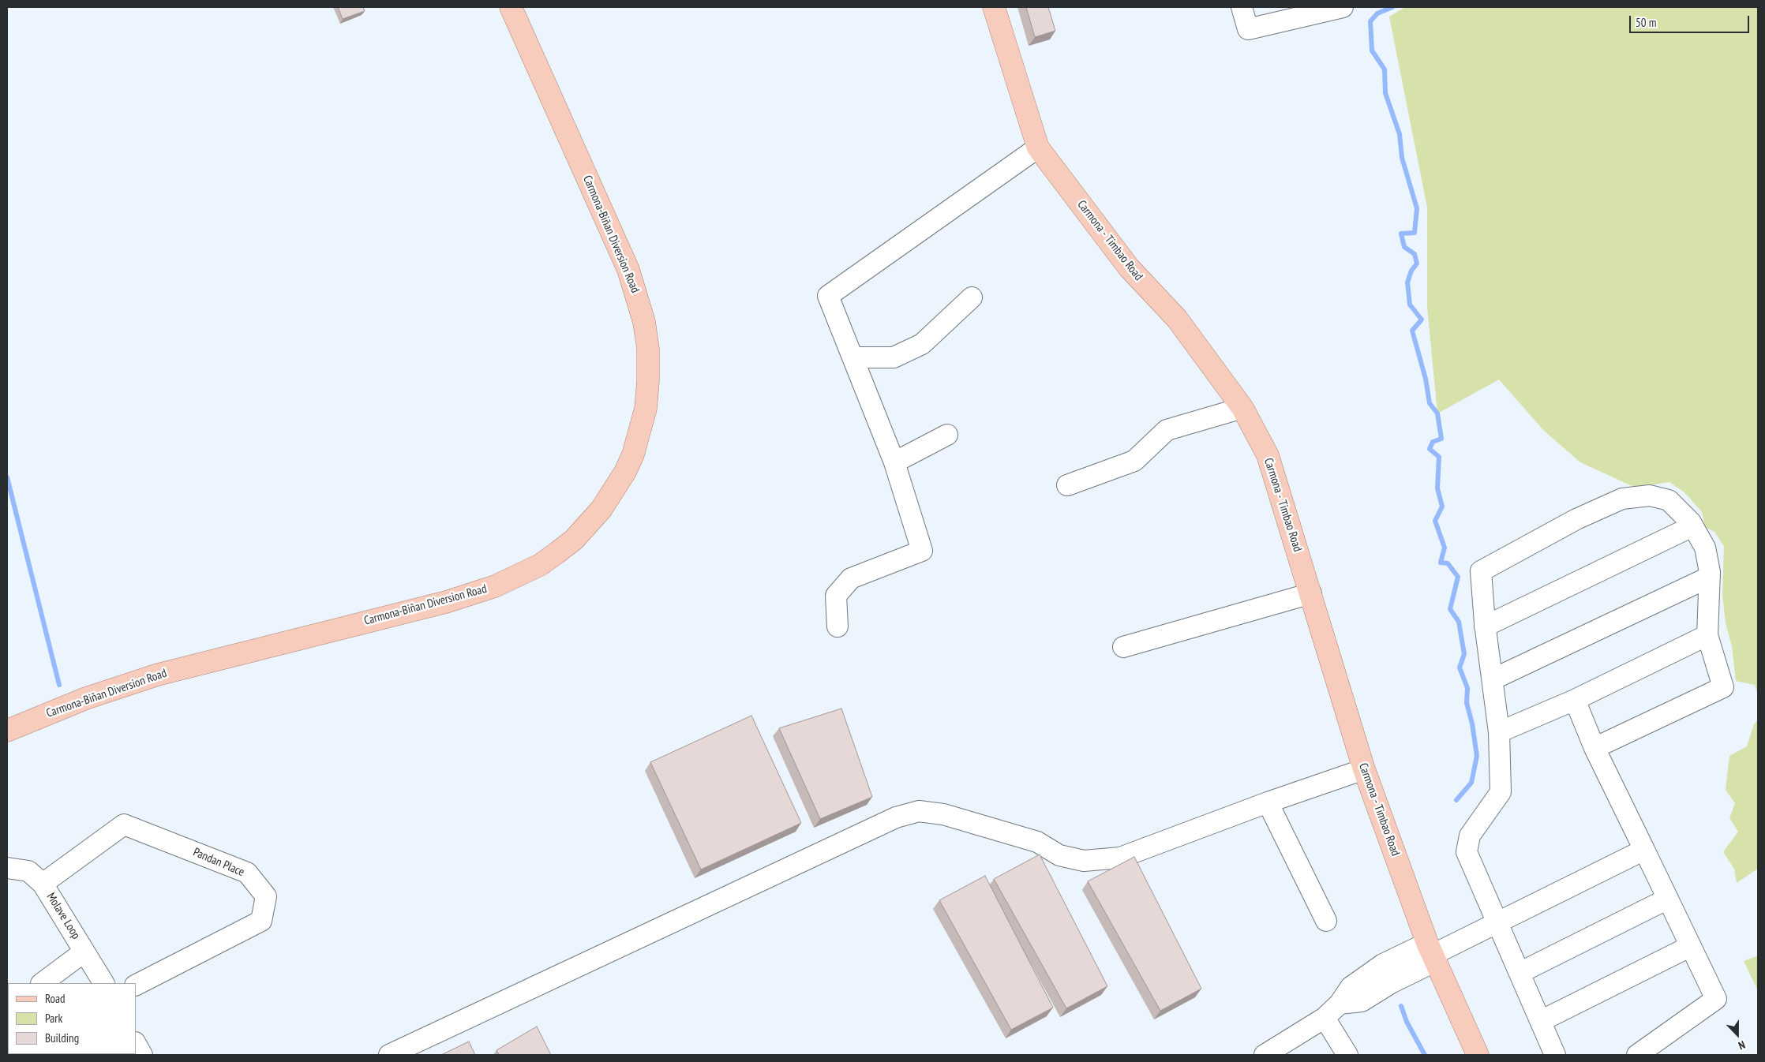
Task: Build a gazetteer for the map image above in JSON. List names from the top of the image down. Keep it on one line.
{"streets":{"main road":["Carmona-Biñan Diversion Road","Carmona - Timbao Road"],"street":["Pandan Place","Molave Loop"]},"crossings":[["Pandan Place","Molave Loop"]],"legend":["Road","Park","Building"],"scale_bar":"50 m","north":"bottom"}
